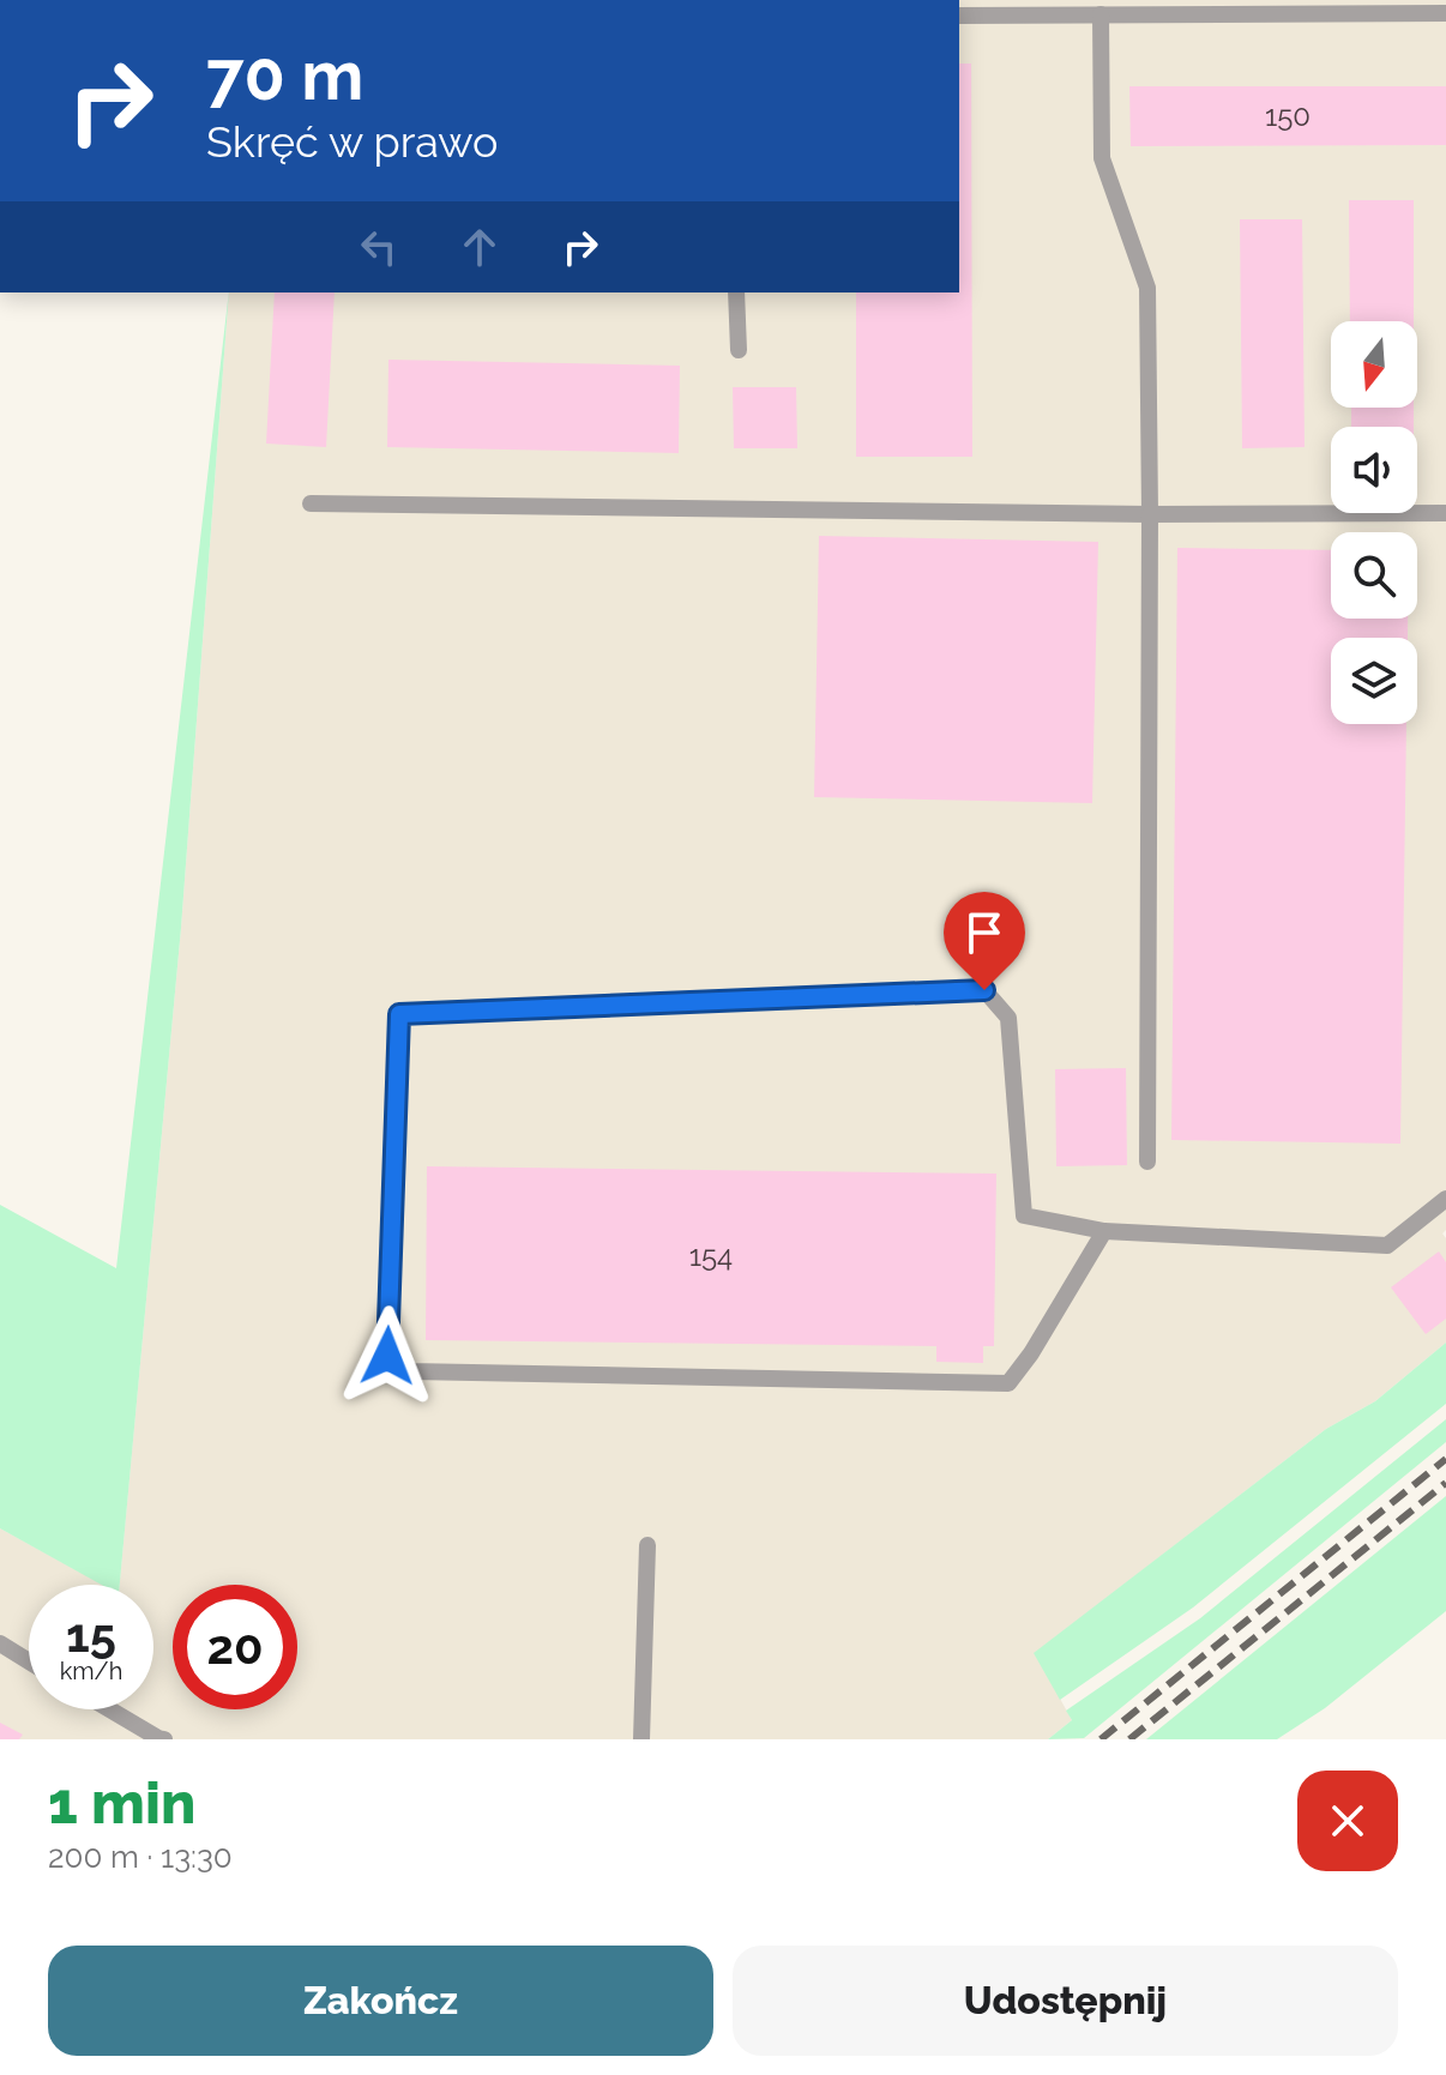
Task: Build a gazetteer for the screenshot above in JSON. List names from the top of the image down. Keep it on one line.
{"house_numbers":["150","154"],"north":"bottom","page":{"turn":["70 m","Skręć w prawo"],"speed":"15 km/h","limit":"20","heading":["1 min","200 m · 13:30"],"buttons":["Zakończ","Udostępnij"]}}
